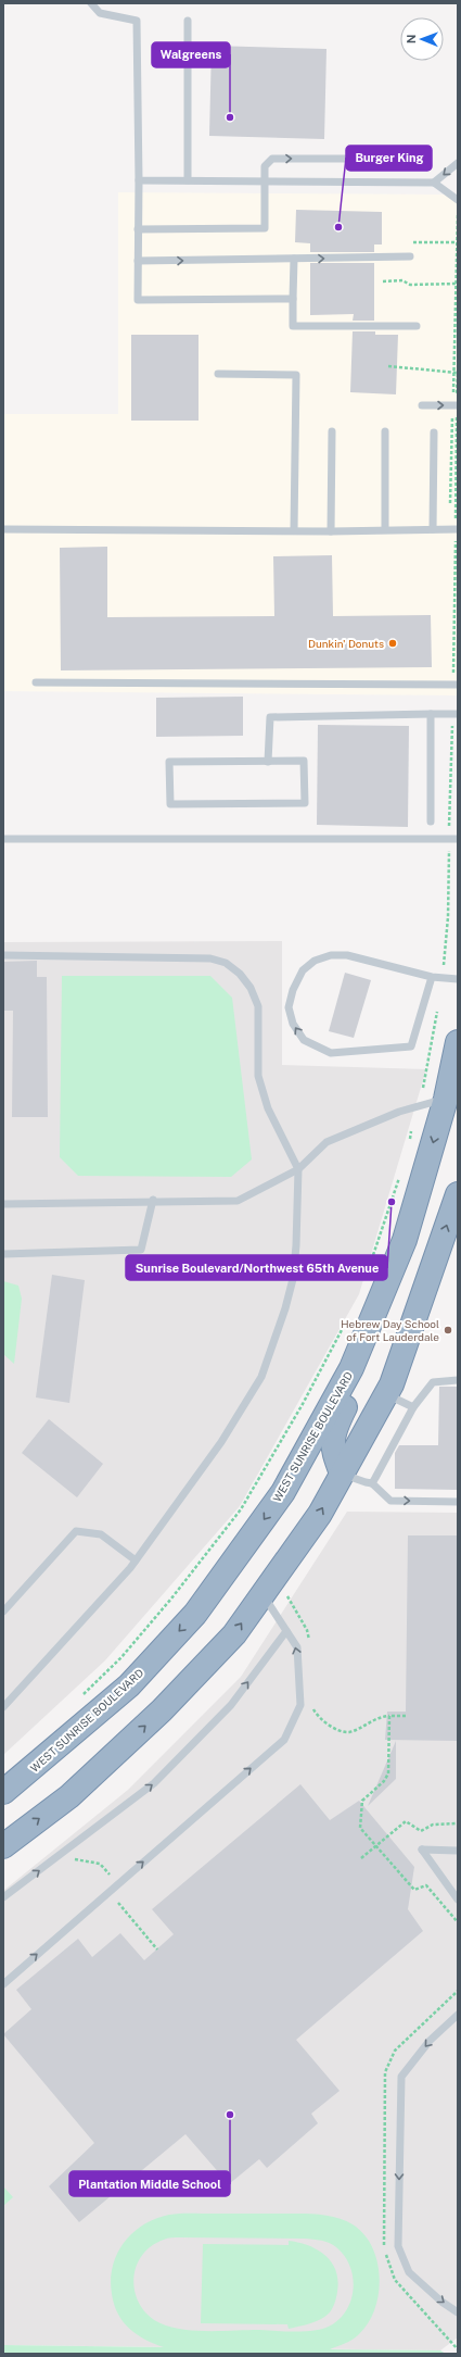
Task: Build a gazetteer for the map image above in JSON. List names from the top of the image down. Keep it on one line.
{"streets":{"highway":["WEST SUNRISE BOULEVARD"]},"places":["Walgreens","Burger King","Dunkin' Donuts","Sunrise Boulevard/Northwest 65th Avenue","Hebrew Day School of Fort Lauderdale","Plantation Middle School"],"north":"left"}
